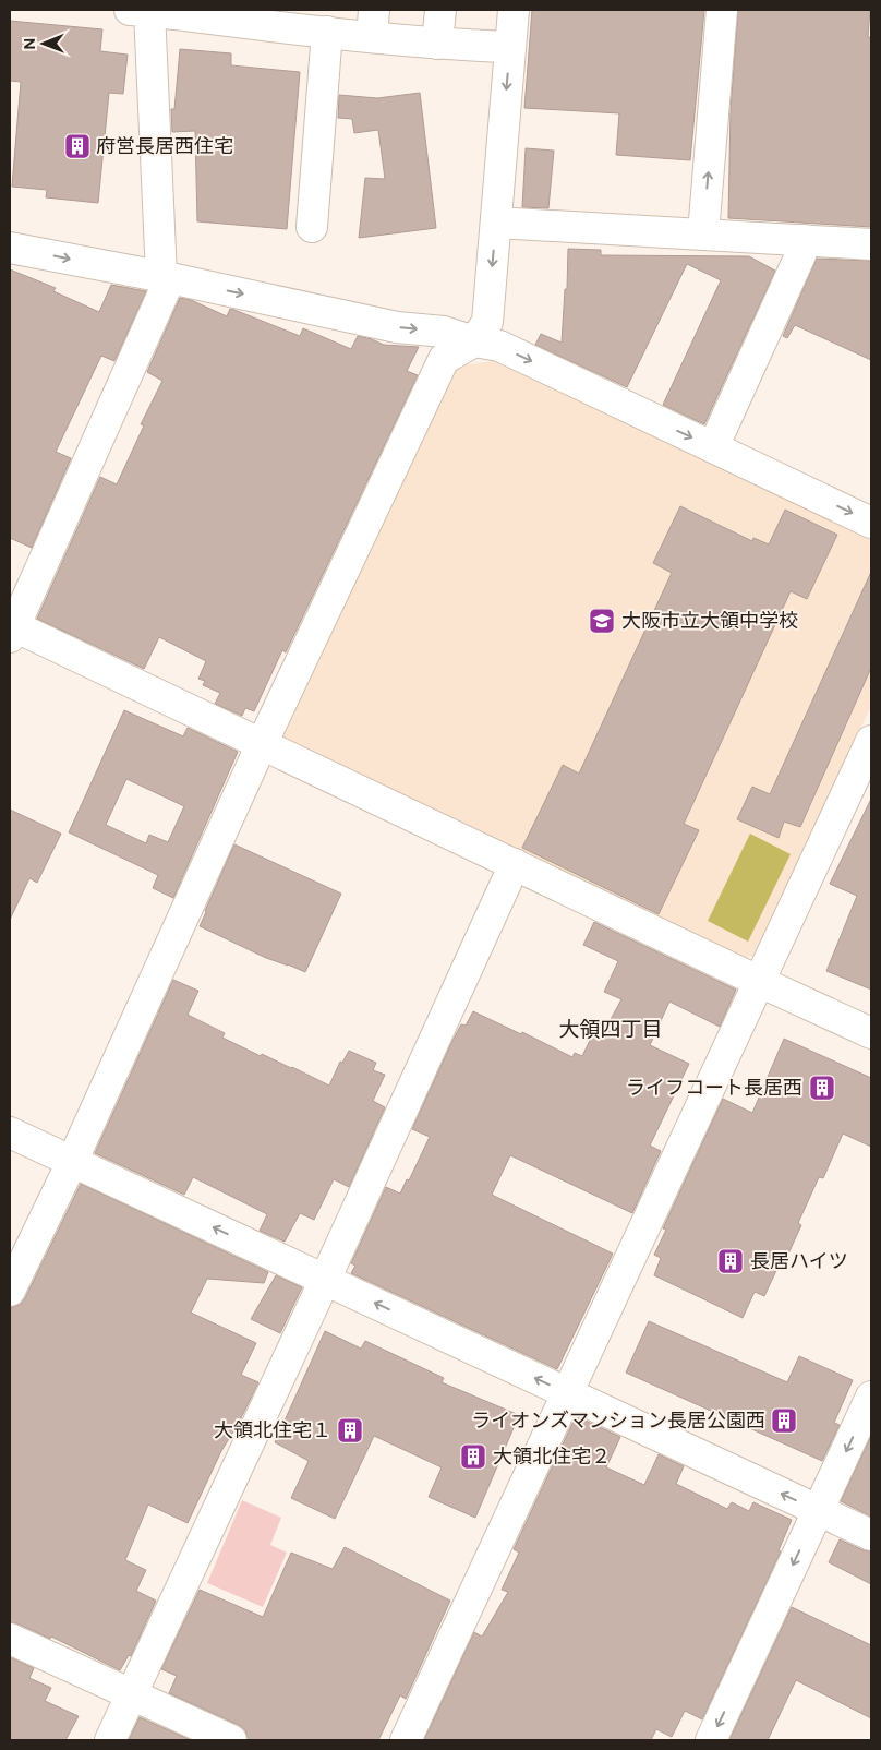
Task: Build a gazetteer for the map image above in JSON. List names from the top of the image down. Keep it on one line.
{"districts":["大領四丁目"],"places":{"building":["府営長居西住宅","ライフコート長居西","長居ハイツ","ライオンズマンション長居公園西","大領北住宅１","大領北住宅２"],"school or university":["大阪市立大領中学校"]},"north":"left"}
